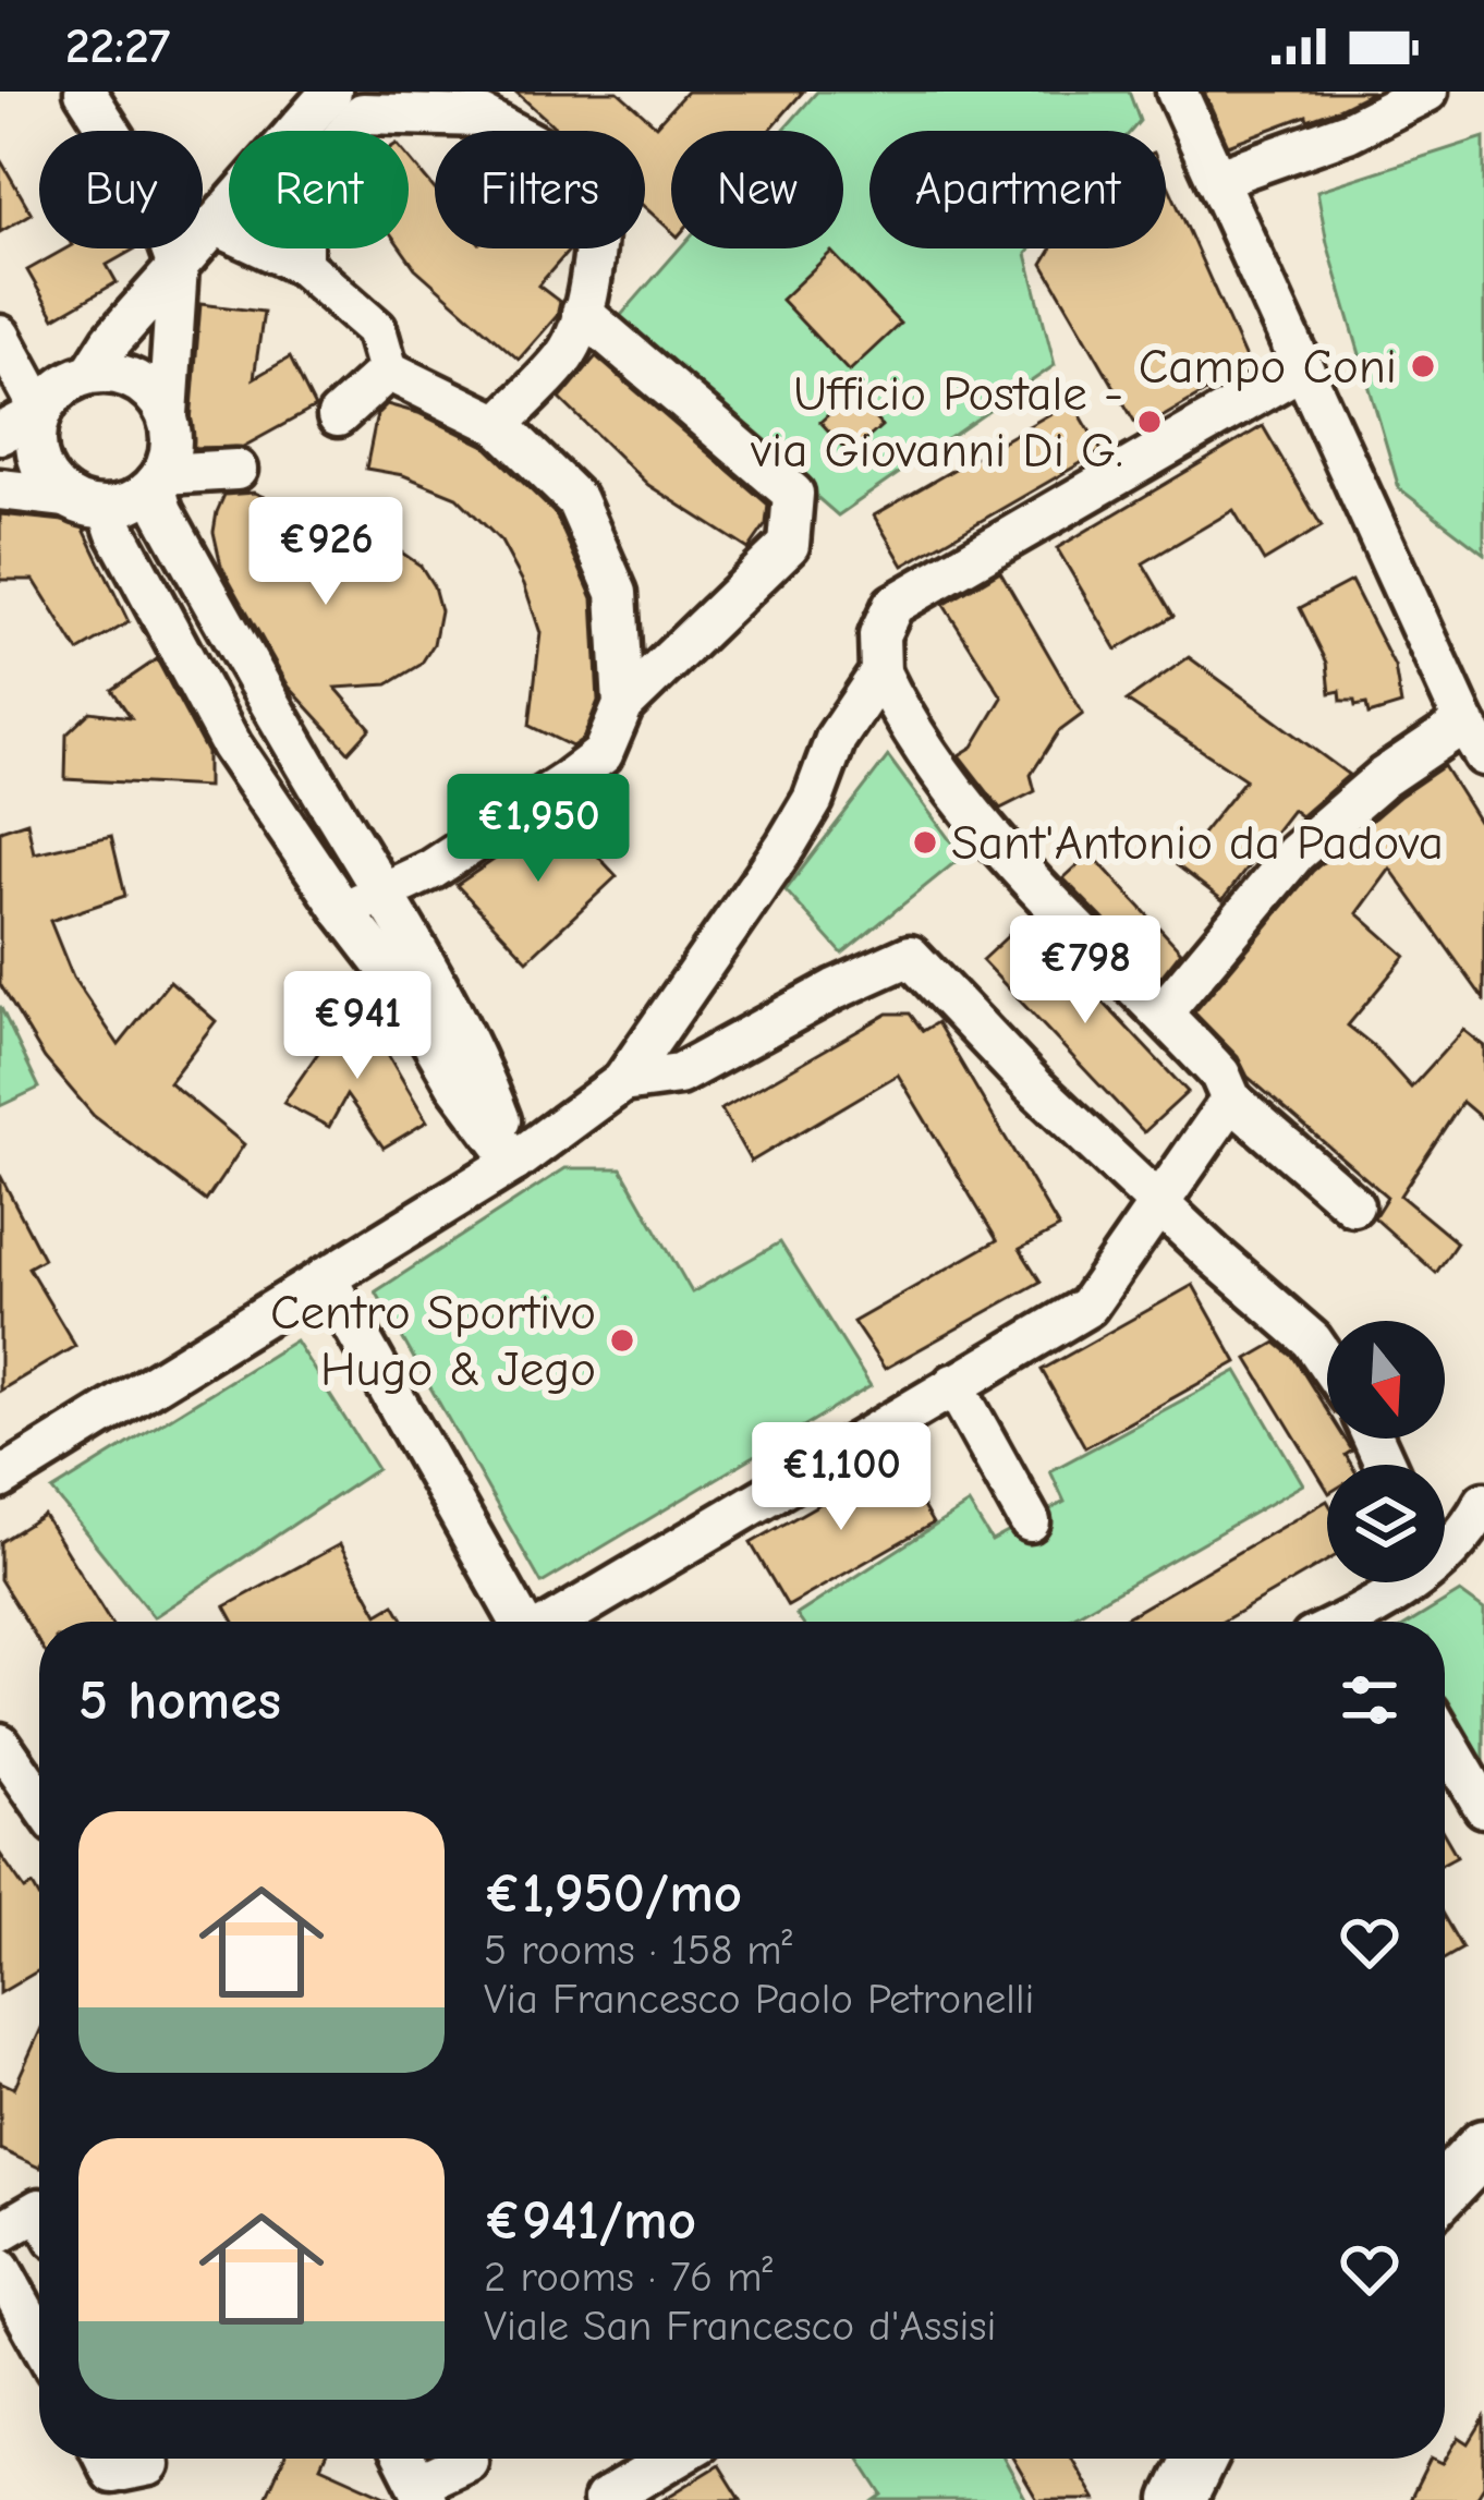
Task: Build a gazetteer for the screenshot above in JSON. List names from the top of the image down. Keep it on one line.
{"places":["Campo Coni","Ufficio Postale - via Giovanni Di G.","Sant'Antonio da Padova","Centro Sportivo Hugo & Jego"],"north":"bottom","page":{"status":"22:27","chip":["Buy","Rent","Filters","New","Apartment"],"price":["€926","€1,950","€798","€941","€1,100"],"heading":"5 homes","list":[{"name":"€1,950/mo","note":"5 rooms · 158 m² · Via Francesco Paolo Petronelli"},{"name":"€941/mo","note":"2 rooms · 76 m² · Viale San Francesco d'Assisi"}]}}
